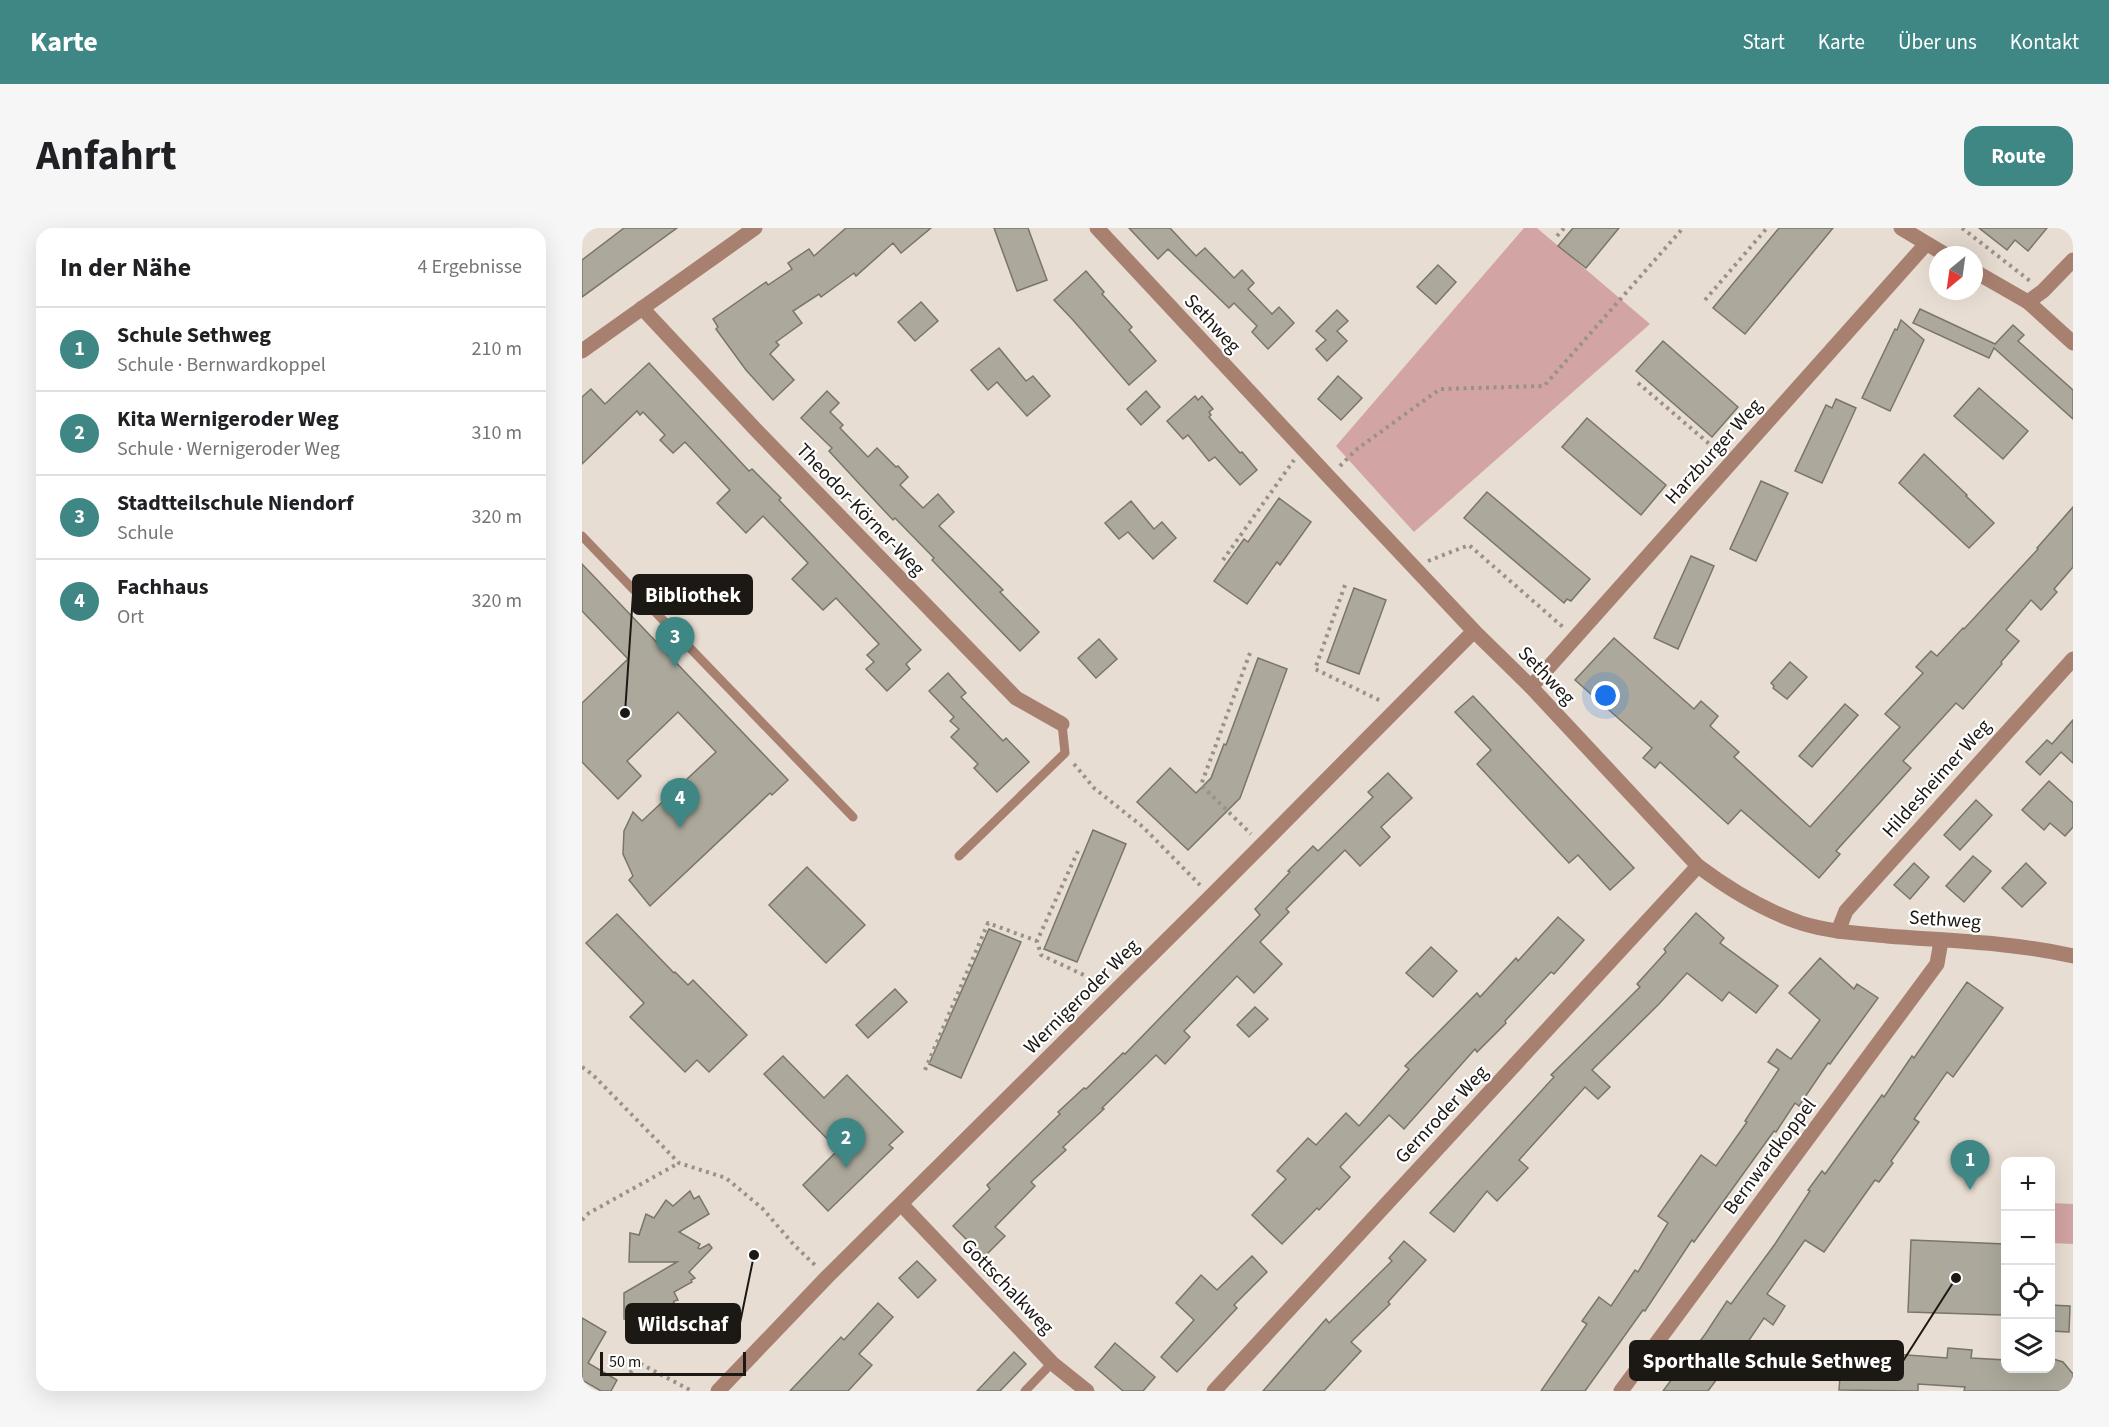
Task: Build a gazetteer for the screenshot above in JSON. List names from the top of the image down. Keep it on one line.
{"streets":{"street":["Sethweg","Harzburger Weg","Theodor-Körner-Weg","Hildesheimer Weg","Wernigeroder Weg","Gernroder Weg","Bernwardkoppel","Gottschalkweg"]},"crossings":[["Sethweg","Harzburger Weg"],["Sethweg","Hildesheimer Weg"],["Sethweg","Wernigeroder Weg"],["Sethweg","Gernroder Weg"],["Sethweg","Bernwardkoppel"],["Wernigeroder Weg","Gottschalkweg"]],"places":["Bibliothek","Wildschaf","Sporthalle Schule Sethweg"],"scale_bar":"50 m","north":"bottom left","page":{"header":"Karte","nav":["Start","Karte","Über uns","Kontakt"],"title":"Anfahrt","buttons":"Route","heading":["In der Nähe","4 Ergebnisse"],"list":[{"mark":"1","name":"Schule Sethweg","note":"Schule · Bernwardkoppel","value":"210 m"},{"mark":"2","name":"Kita Wernigeroder Weg","note":"Schule · Wernigeroder Weg","value":"310 m"},{"mark":"3","name":"Stadtteilschule Niendorf","note":"Schule","value":"320 m"},{"mark":"4","name":"Fachhaus","note":"Ort","value":"320 m"}],"pins":["3","4","2","1"],"map_buttons":["+","−"],"scale":"50 m"}}
